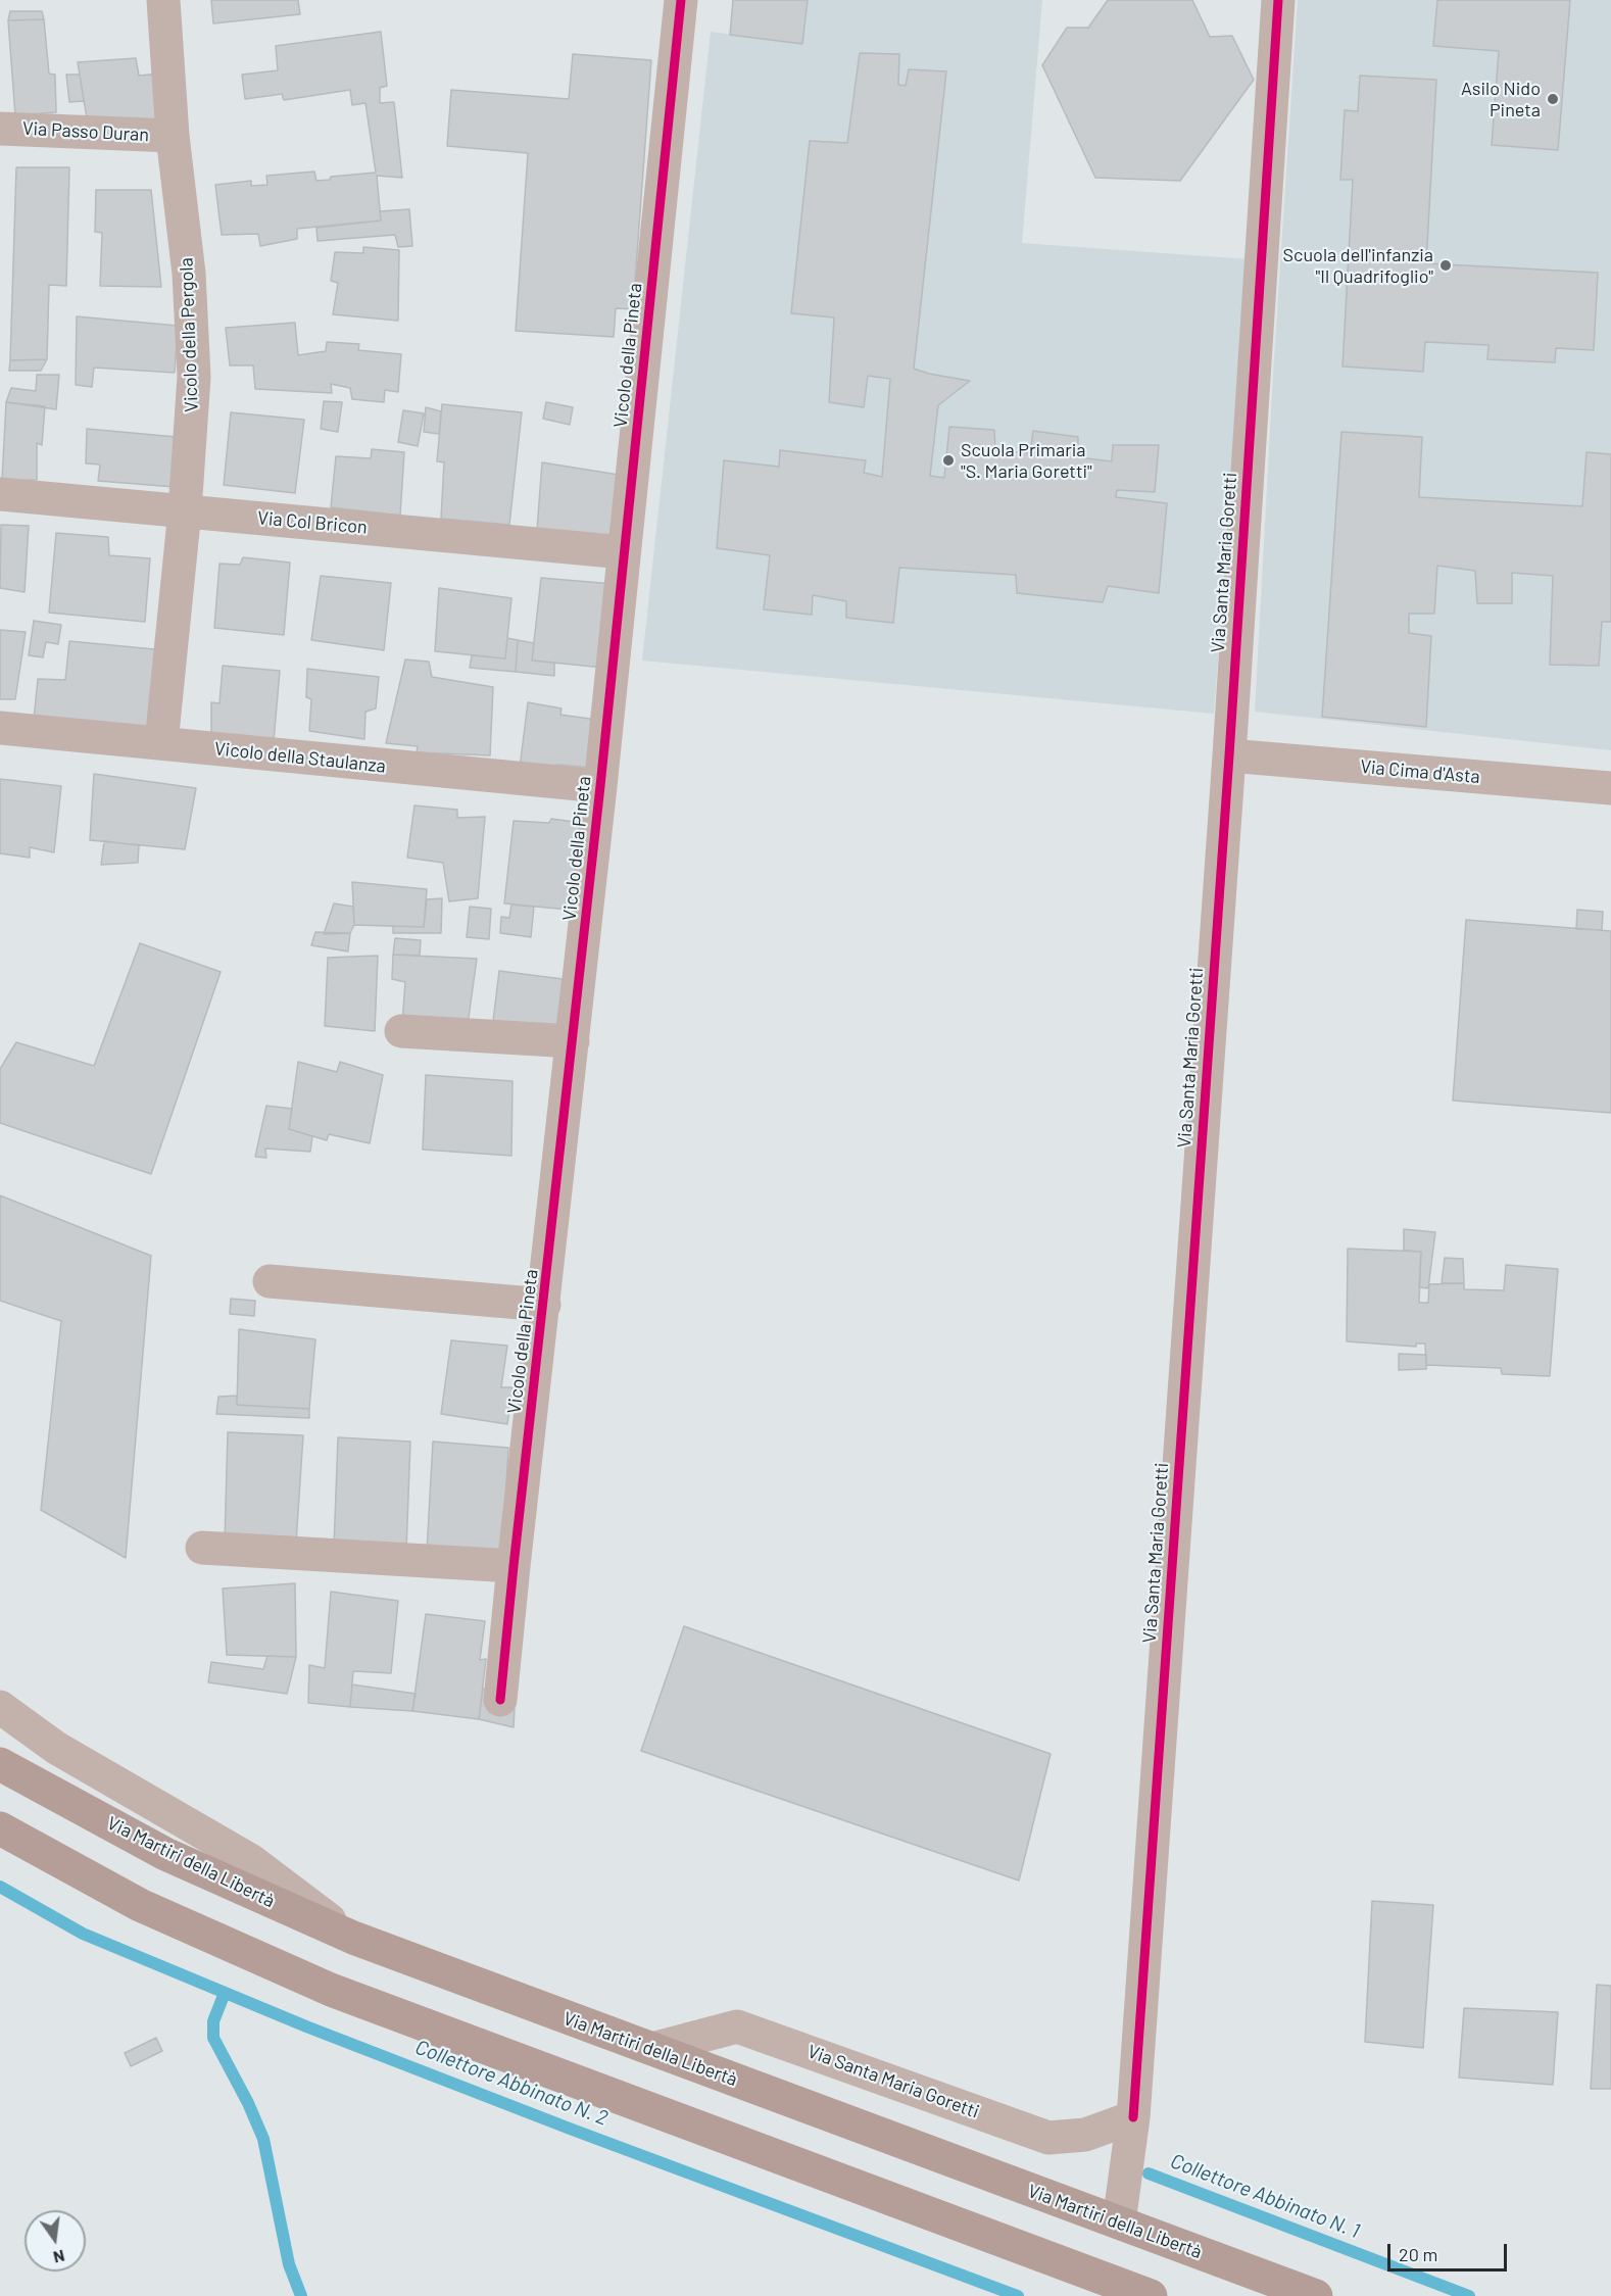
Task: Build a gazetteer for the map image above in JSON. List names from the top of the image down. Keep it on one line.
{"streets":{"main road":["Via Martiri della Libertà"],"street":["Via Passo Duran","Vicolo della Pergola","Vicolo della Pineta","Via Col Bricon","Via Santa Maria Goretti","Vicolo della Staulanza","Via Cima d'Asta"]},"crossings":[["Via Passo Duran","Vicolo della Pergola"],["Vicolo della Pergola","Via Col Bricon"],["Vicolo della Pergola","Vicolo della Staulanza"],["Vicolo della Pineta","Via Col Bricon"],["Vicolo della Pineta","Vicolo della Staulanza"],["Via Santa Maria Goretti","Via Cima d'Asta"],["Via Santa Maria Goretti","Via Martiri della Libertà"]],"water":["Collettore Abbinato N. 2","Collettore Abbinato N. 1"],"places":["Asilo Nido Pineta","Scuola dell'infanzia \"Il Quadrifoglio\"","Scuola Primaria \"S. Maria Goretti\""],"scale_bar":"20 m","north":"bottom"}
